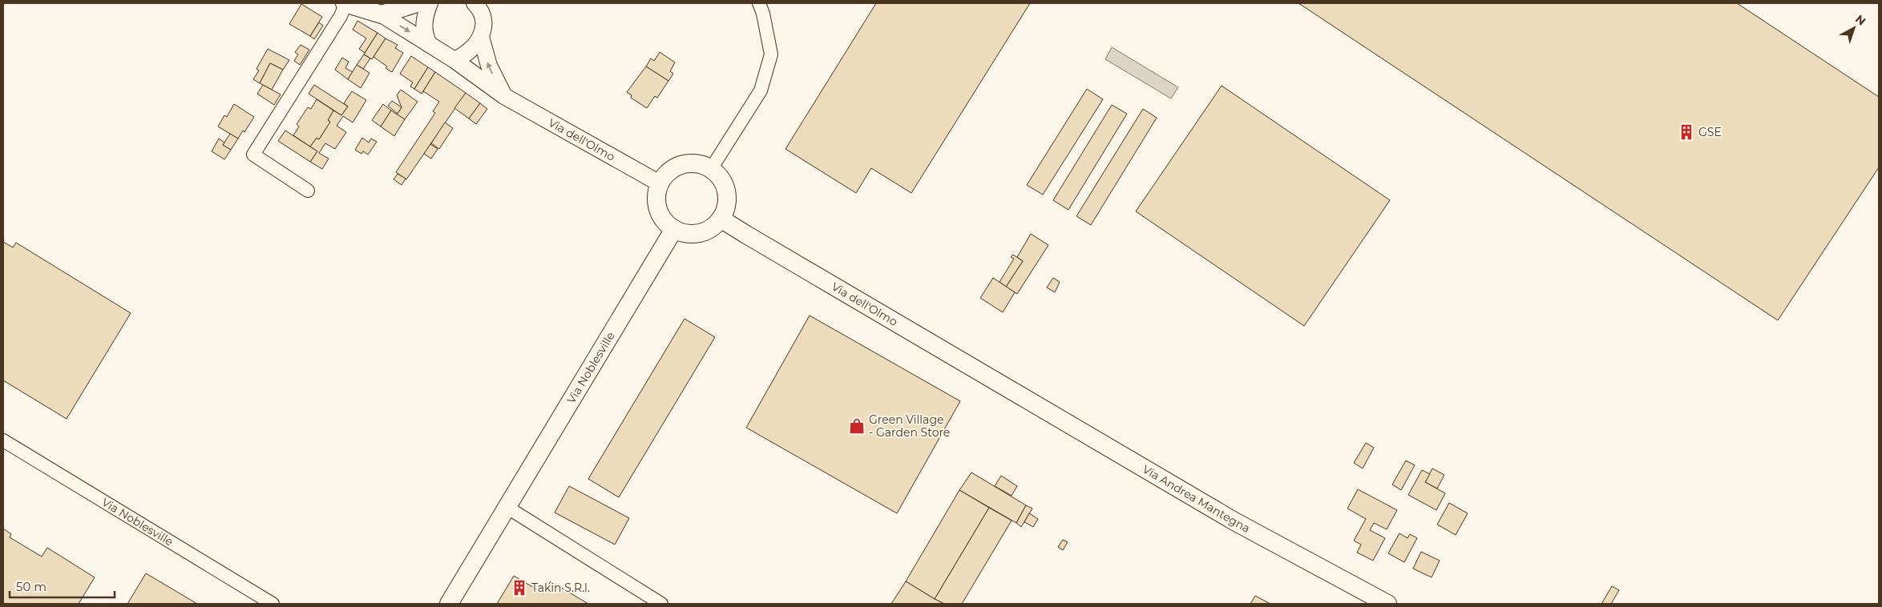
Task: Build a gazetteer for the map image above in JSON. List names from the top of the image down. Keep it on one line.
{"streets":{"main road":["Via dell'Olmo","Via Noblesville","Via Andrea Mantegna"]},"crossings":[["Via dell'Olmo","Via Noblesville"],["Via dell'Olmo","Via Andrea Mantegna"]],"places":{"building":["GSE","Takin S.R.l."],"shop":["Green Village - Garden Store"]},"scale_bar":"50 m","north":"top right"}
